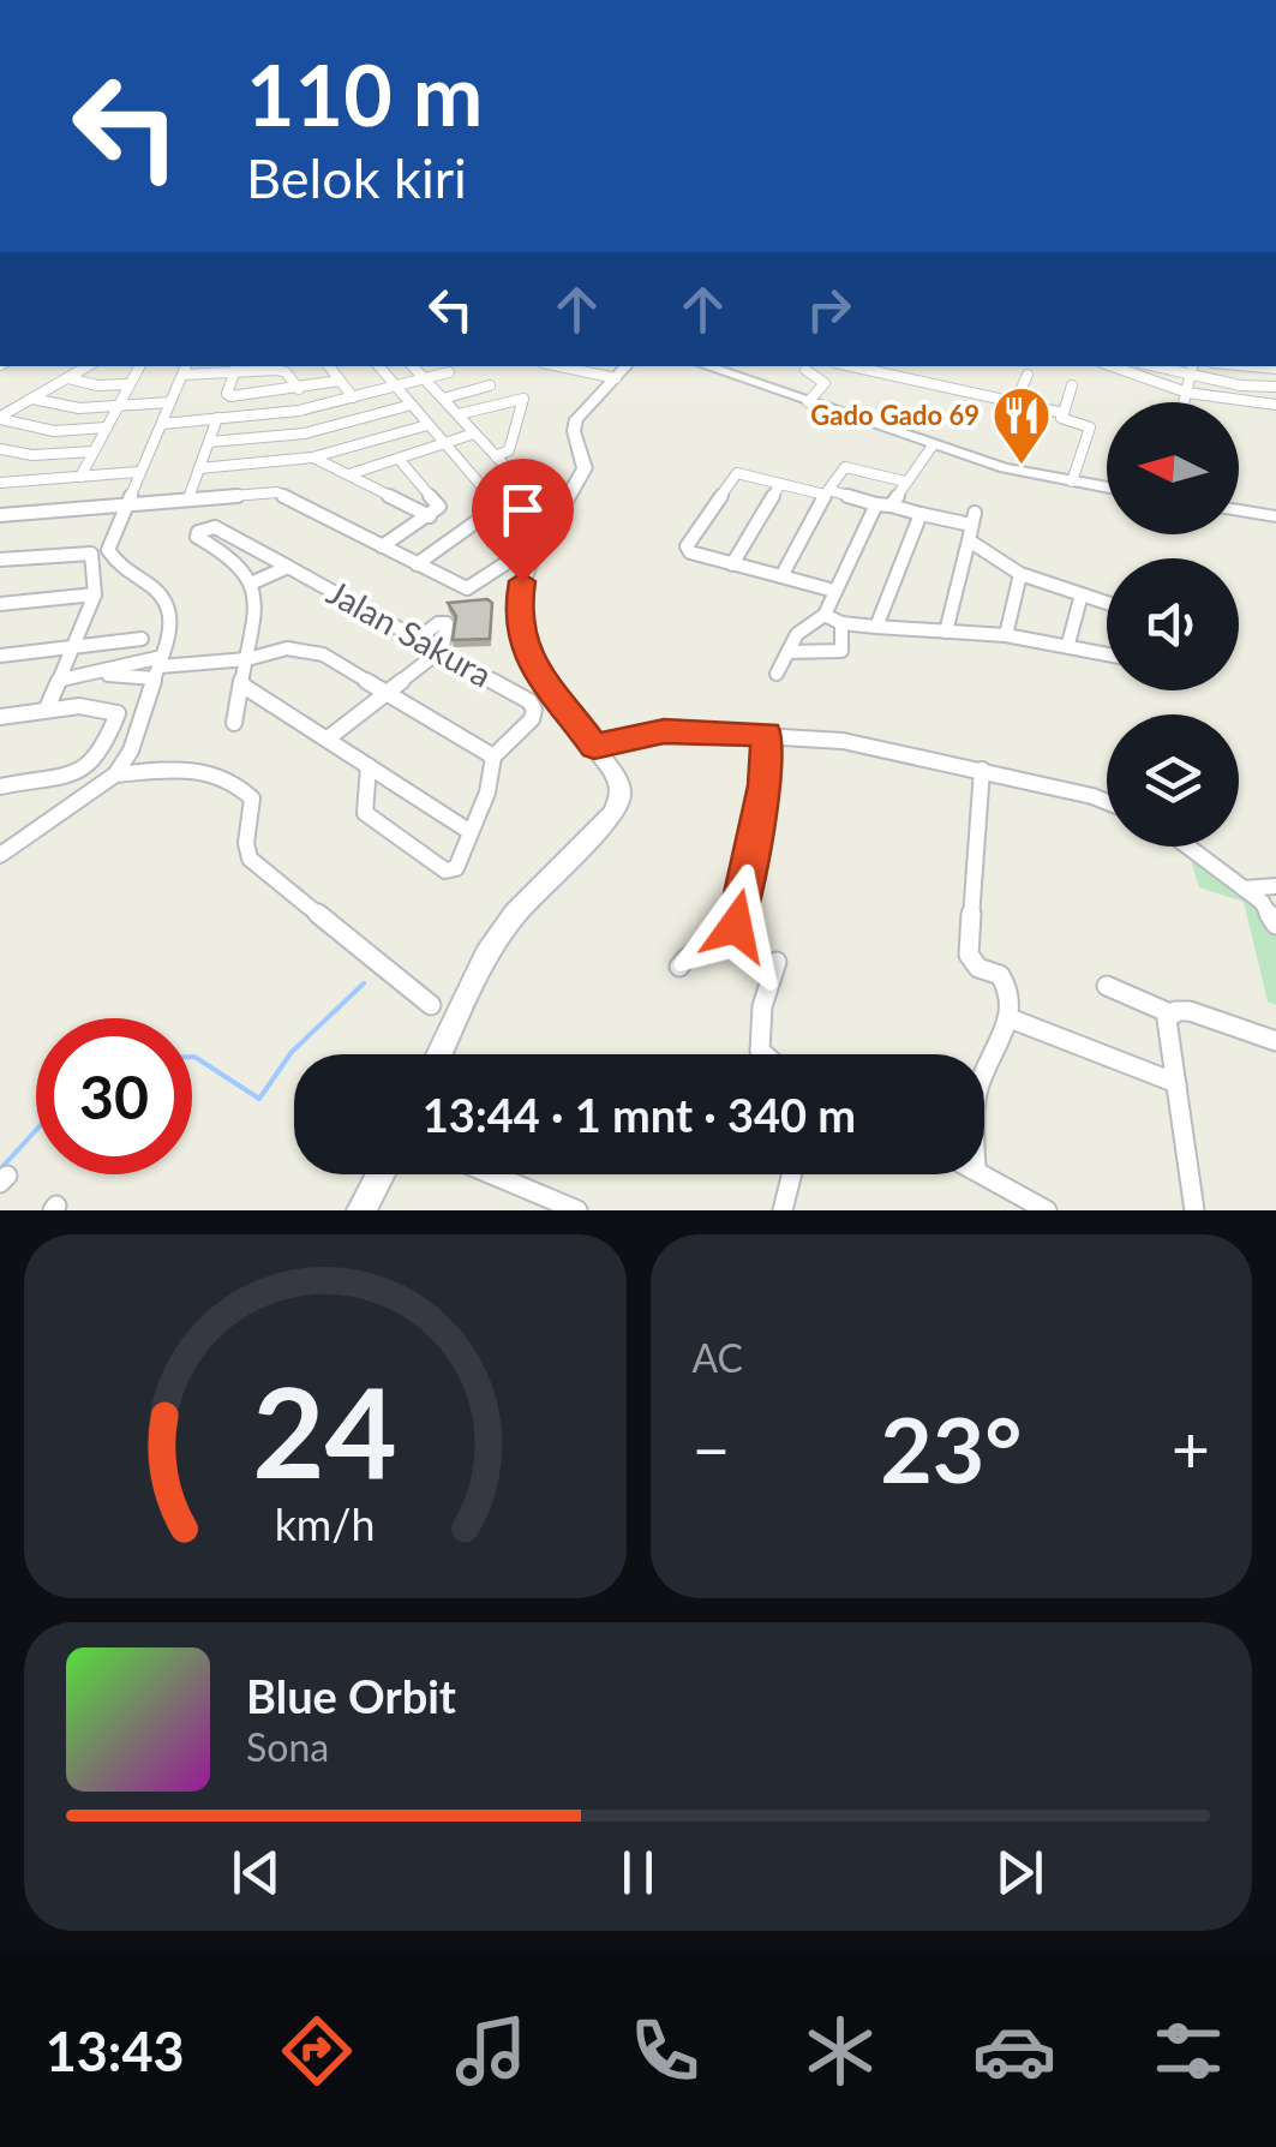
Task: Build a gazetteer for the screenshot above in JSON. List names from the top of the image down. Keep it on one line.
{"streets":{"street":["Jalan Sakura"]},"places":{"restaurant":["Gado Gado 69"]},"north":"left","page":{"turn":["110 m","Belok kiri"],"limit":"30","trip":"13:44 · 1 mnt · 340 m","tile":"AC","heat":["−","23°","+"],"song":["Blue Orbit","Sona"],"tabs":"13:43","gauge":["24","km/h"]}}
